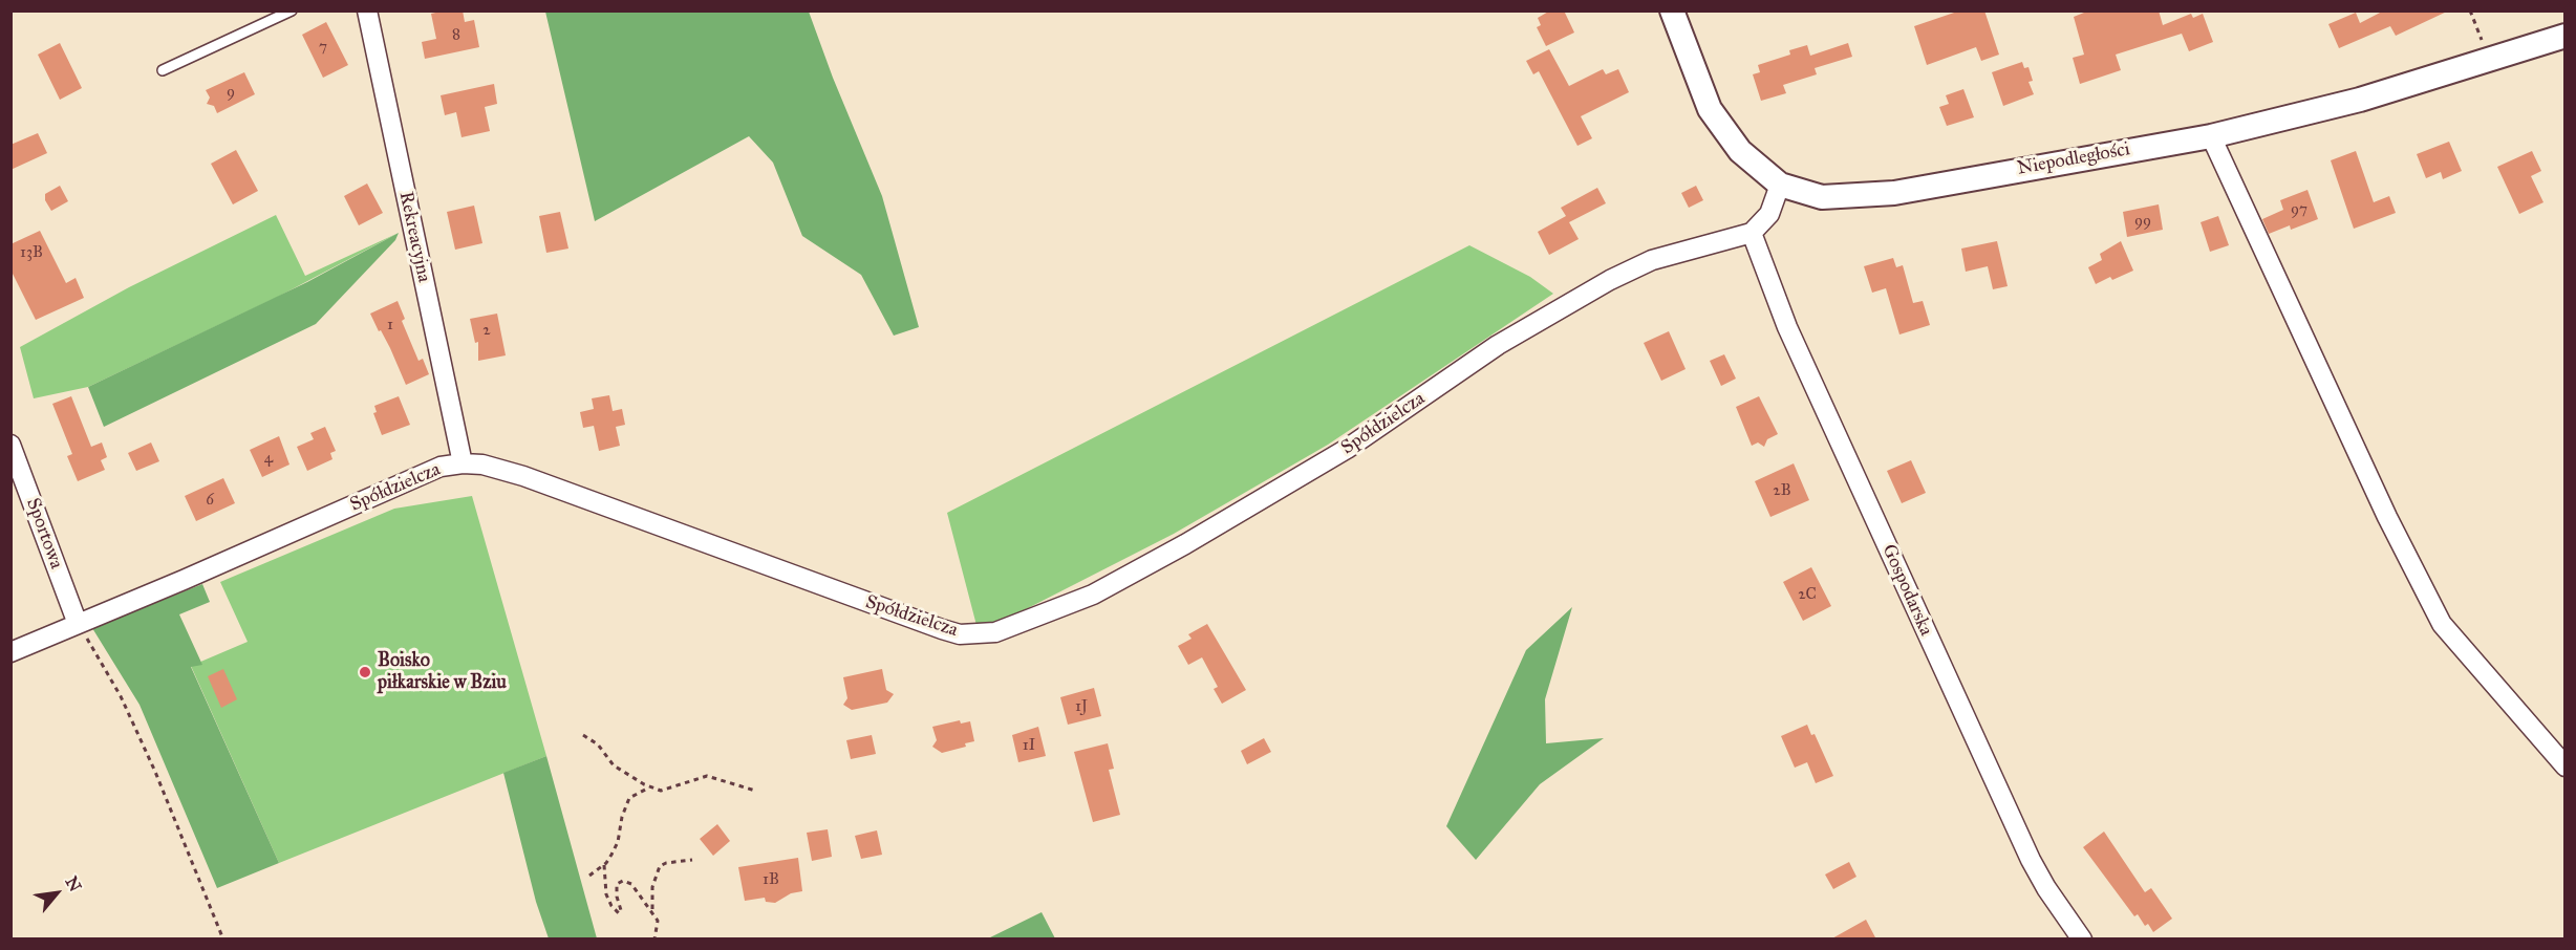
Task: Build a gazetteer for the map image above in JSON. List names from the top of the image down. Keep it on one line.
{"streets":{"street":["Niepodległości","Rekreacyjna","Spółdzielcza","Sportowa","Gospodarska"]},"crossings":[["Rekreacyjna","Spółdzielcza"],["Spółdzielcza","Sportowa"],["Spółdzielcza","Gospodarska"]],"places":["Boisko piłkarskie w Bziu"],"house_numbers":["8","7","9","97","99","13B","1","2","4","2B","6","2C","1J","1I","1B"],"north":"top right"}
